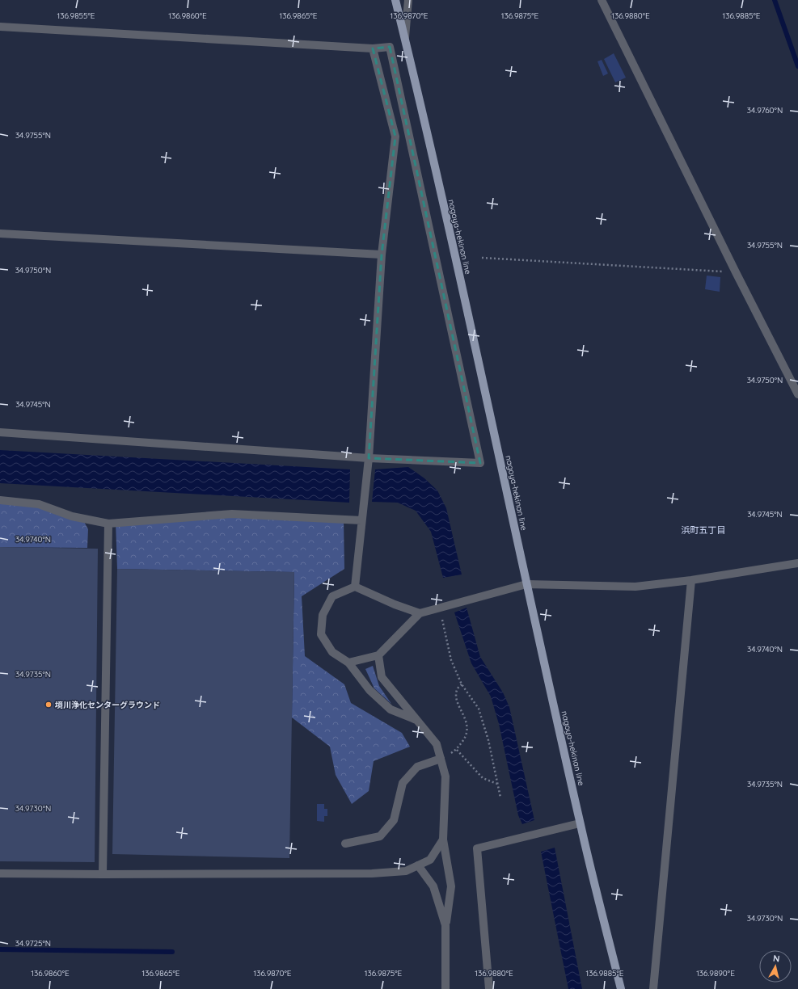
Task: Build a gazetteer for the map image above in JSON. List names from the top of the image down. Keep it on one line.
{"streets":{"main road":["nagoya-hekinan line"]},"districts":["浜町五丁目"],"places":["境川浄化センターグラウンド"],"north":"top","coordinates":["136.9855°E","136.9860°E","136.9865°E","136.9870°E","136.9875°E","136.9880°E","136.9885°E","34.9760°N","34.9755°N","34.9750°N","34.9745°N","34.9740°N","34.9735°N","34.9730°N","34.9725°N","136.9890°E"]}
